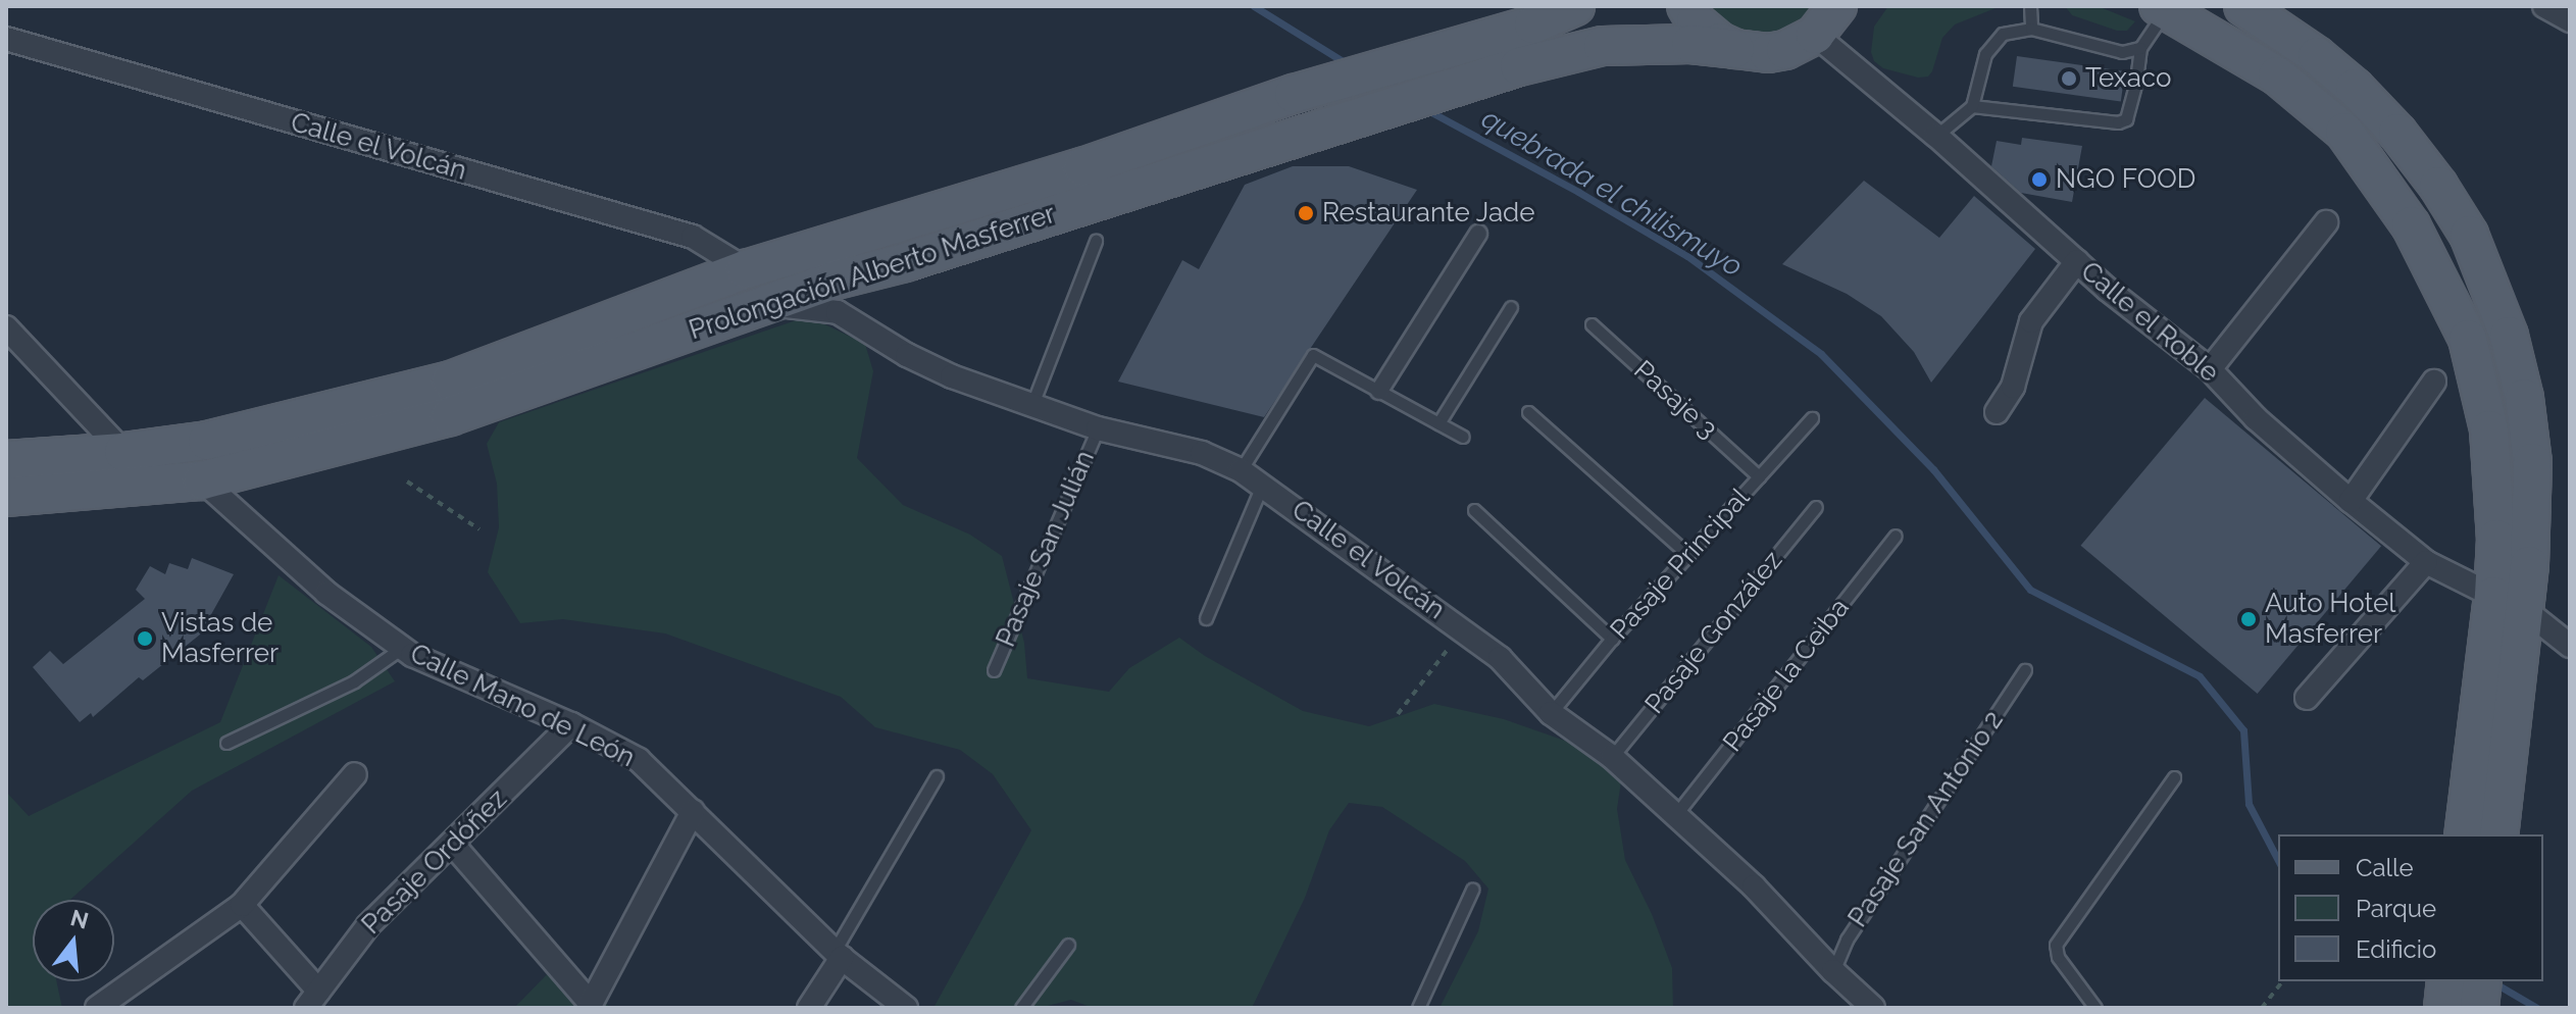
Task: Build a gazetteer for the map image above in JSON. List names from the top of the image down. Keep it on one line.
{"streets":{"main road":["Prolongación Alberto Masferrer"],"street":["Calle el Volcán","Calle el Roble","Calle Mano de León","Pasaje Ordóñez"],"lane":["Pasaje 3","Pasaje San Julián","Pasaje Principal","Pasaje González","Pasaje la Ceiba","Pasaje San Antonio 2"]},"crossings":[["Calle el Volcán","Prolongación Alberto Masferrer"],["Calle el Volcán","Pasaje San Julián"],["Calle el Volcán","Pasaje Principal"],["Calle el Volcán","Pasaje González"],["Calle el Volcán","Pasaje la Ceiba"],["Calle el Volcán","Pasaje San Antonio 2"],["Prolongación Alberto Masferrer","Calle el Roble"],["Prolongación Alberto Masferrer","Calle Mano de León"],["Pasaje 3","Pasaje Principal"],["Calle Mano de León","Pasaje Ordóñez"]],"water":["quebrada el chilismuyo"],"places":["Texaco","NGO FOOD","Restaurante Jade","Auto Hotel Masferrer","Vistas de Masferrer"],"legend":["Calle","Parque","Edificio"],"north":"top"}
